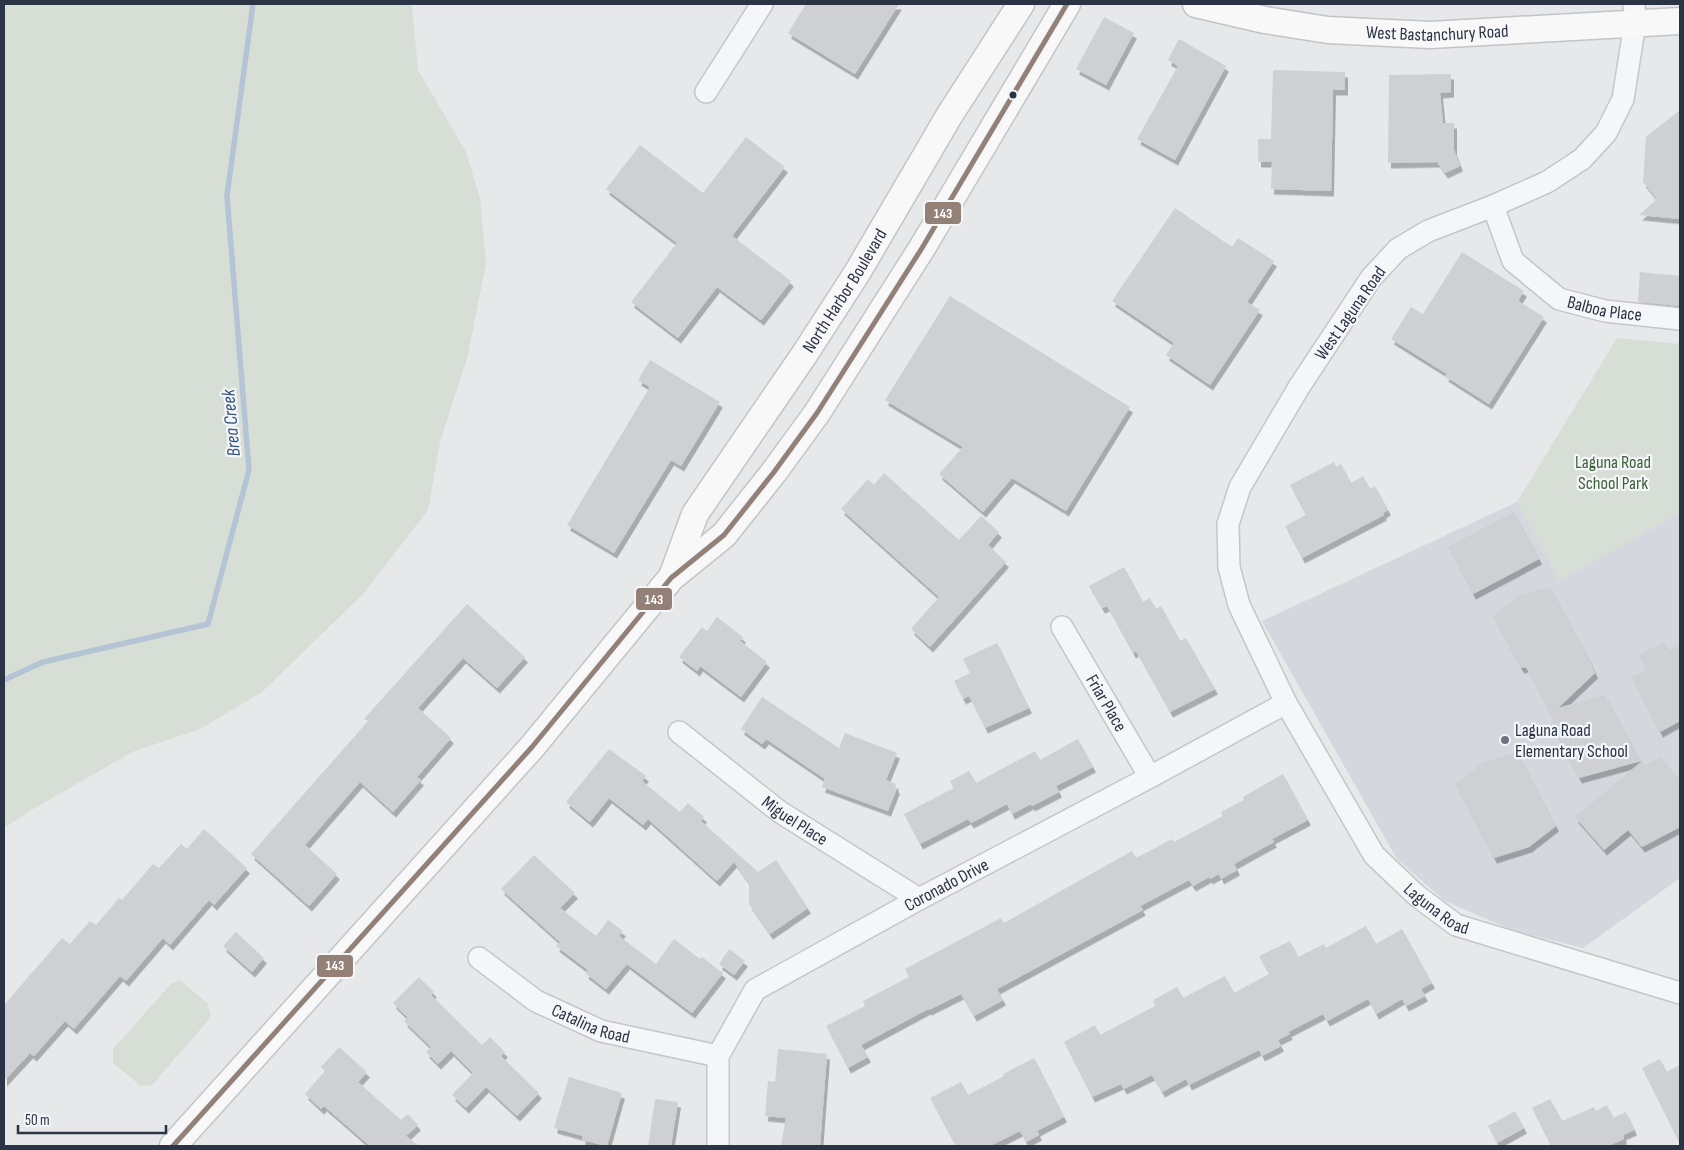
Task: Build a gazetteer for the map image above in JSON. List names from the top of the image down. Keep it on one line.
{"streets":{"main road":["West Bastanchury Road","North Harbor Boulevard"],"street":["Balboa Place","West Laguna Road","Friar Place","Miguel Place","Coronado Drive","Laguna Road","Catalina Road"]},"crossings":[["West Bastanchury Road","West Laguna Road"],["Balboa Place","West Laguna Road"],["West Laguna Road","Coronado Drive"],["West Laguna Road","Laguna Road"],["Friar Place","Coronado Drive"],["Miguel Place","Coronado Drive"],["Coronado Drive","Laguna Road"],["Coronado Drive","Catalina Road"]],"water":["Brea Creek"],"parks":["Laguna Road School Park"],"places":["Laguna Road Elementary School"],"lines":["transit line 143"],"scale_bar":"50 m"}
